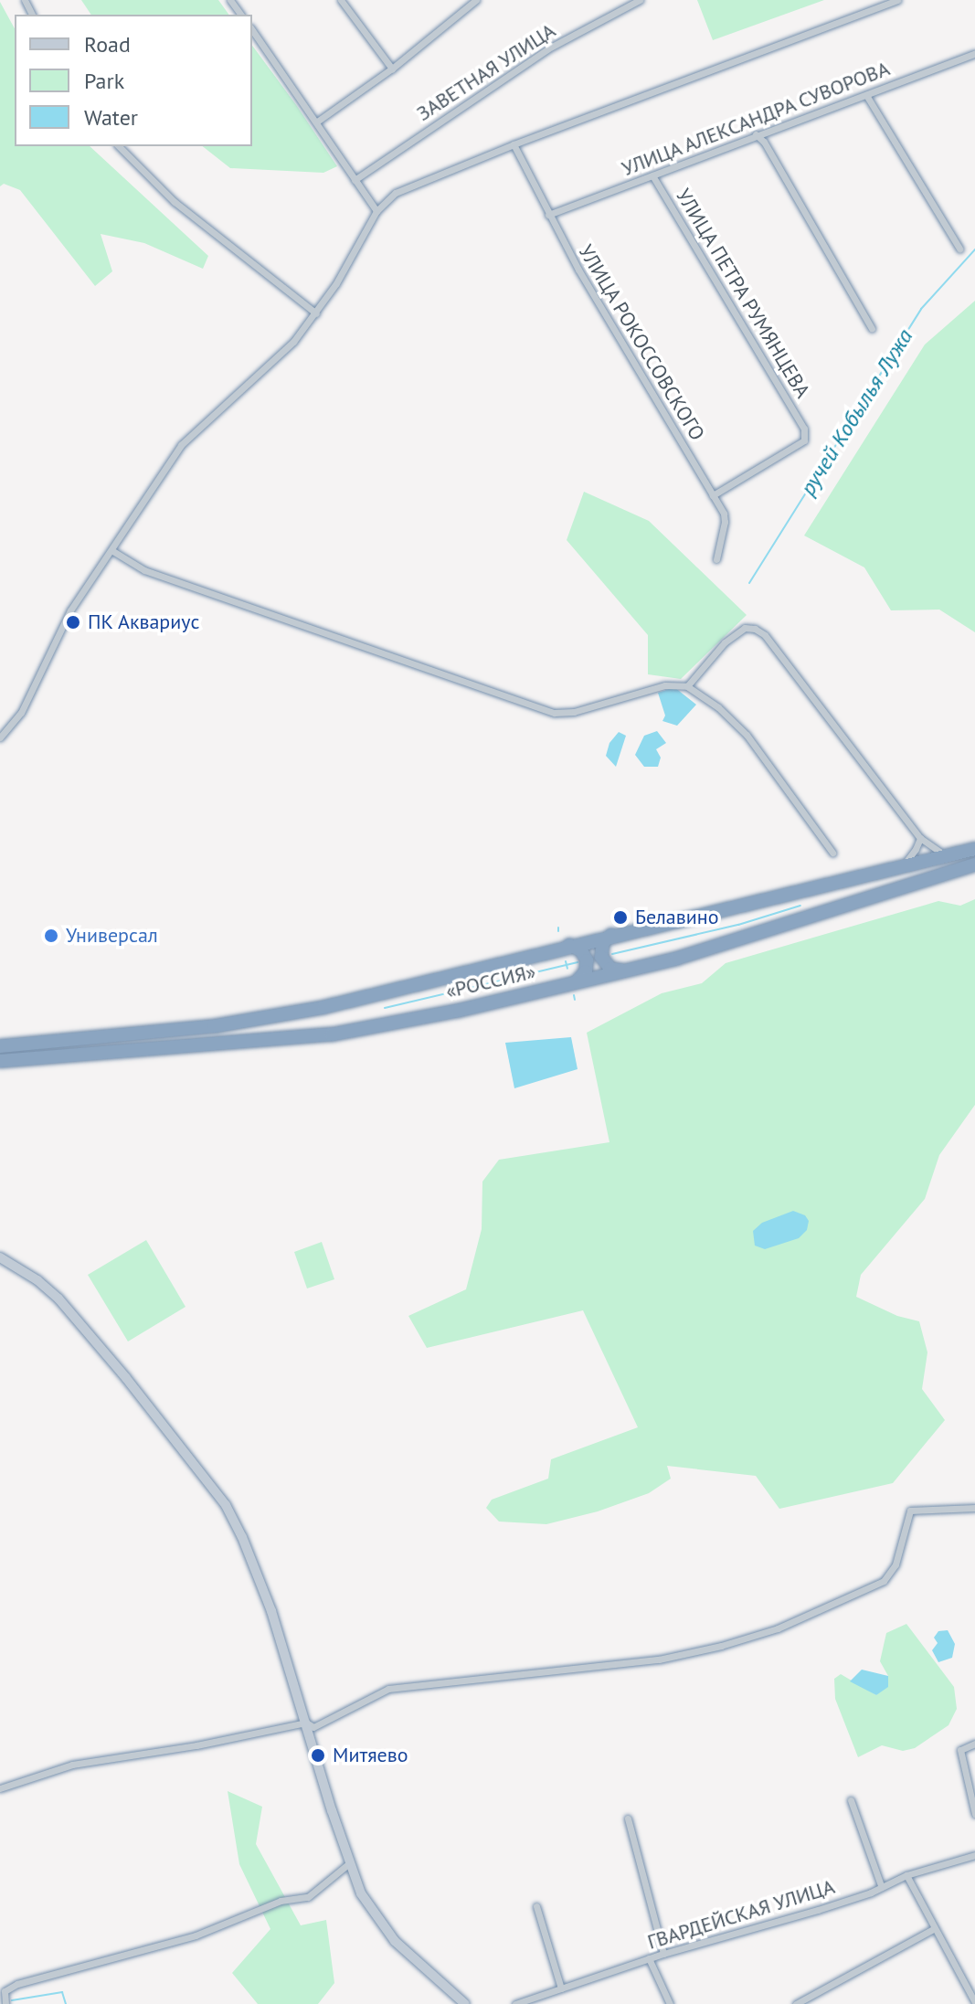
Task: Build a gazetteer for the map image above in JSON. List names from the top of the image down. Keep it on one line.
{"streets":{"highway":["«РОССИЯ»"],"street":["ЗАВЕТНАЯ УЛИЦА","УЛИЦА АЛЕКСАНДРА СУВОРОВА","УЛИЦА ПЕТРА РУМЯНЦЕВА","УЛИЦА РОКОССОВСКОГО","ГВАРДЕЙСКАЯ УЛИЦА"]},"crossings":[["УЛИЦА АЛЕКСАНДРА СУВОРОВА","УЛИЦА ПЕТРА РУМЯНЦЕВА"],["УЛИЦА АЛЕКСАНДРА СУВОРОВА","УЛИЦА РОКОССОВСКОГО"],["УЛИЦА ПЕТРА РУМЯНЦЕВА","УЛИЦА РОКОССОВСКОГО"]],"water":["ручей Кобылья Лужа"],"places":["ПК Аквариус","Белавино","Универсал","Митяево"],"legend":["Road","Park","Water"]}
